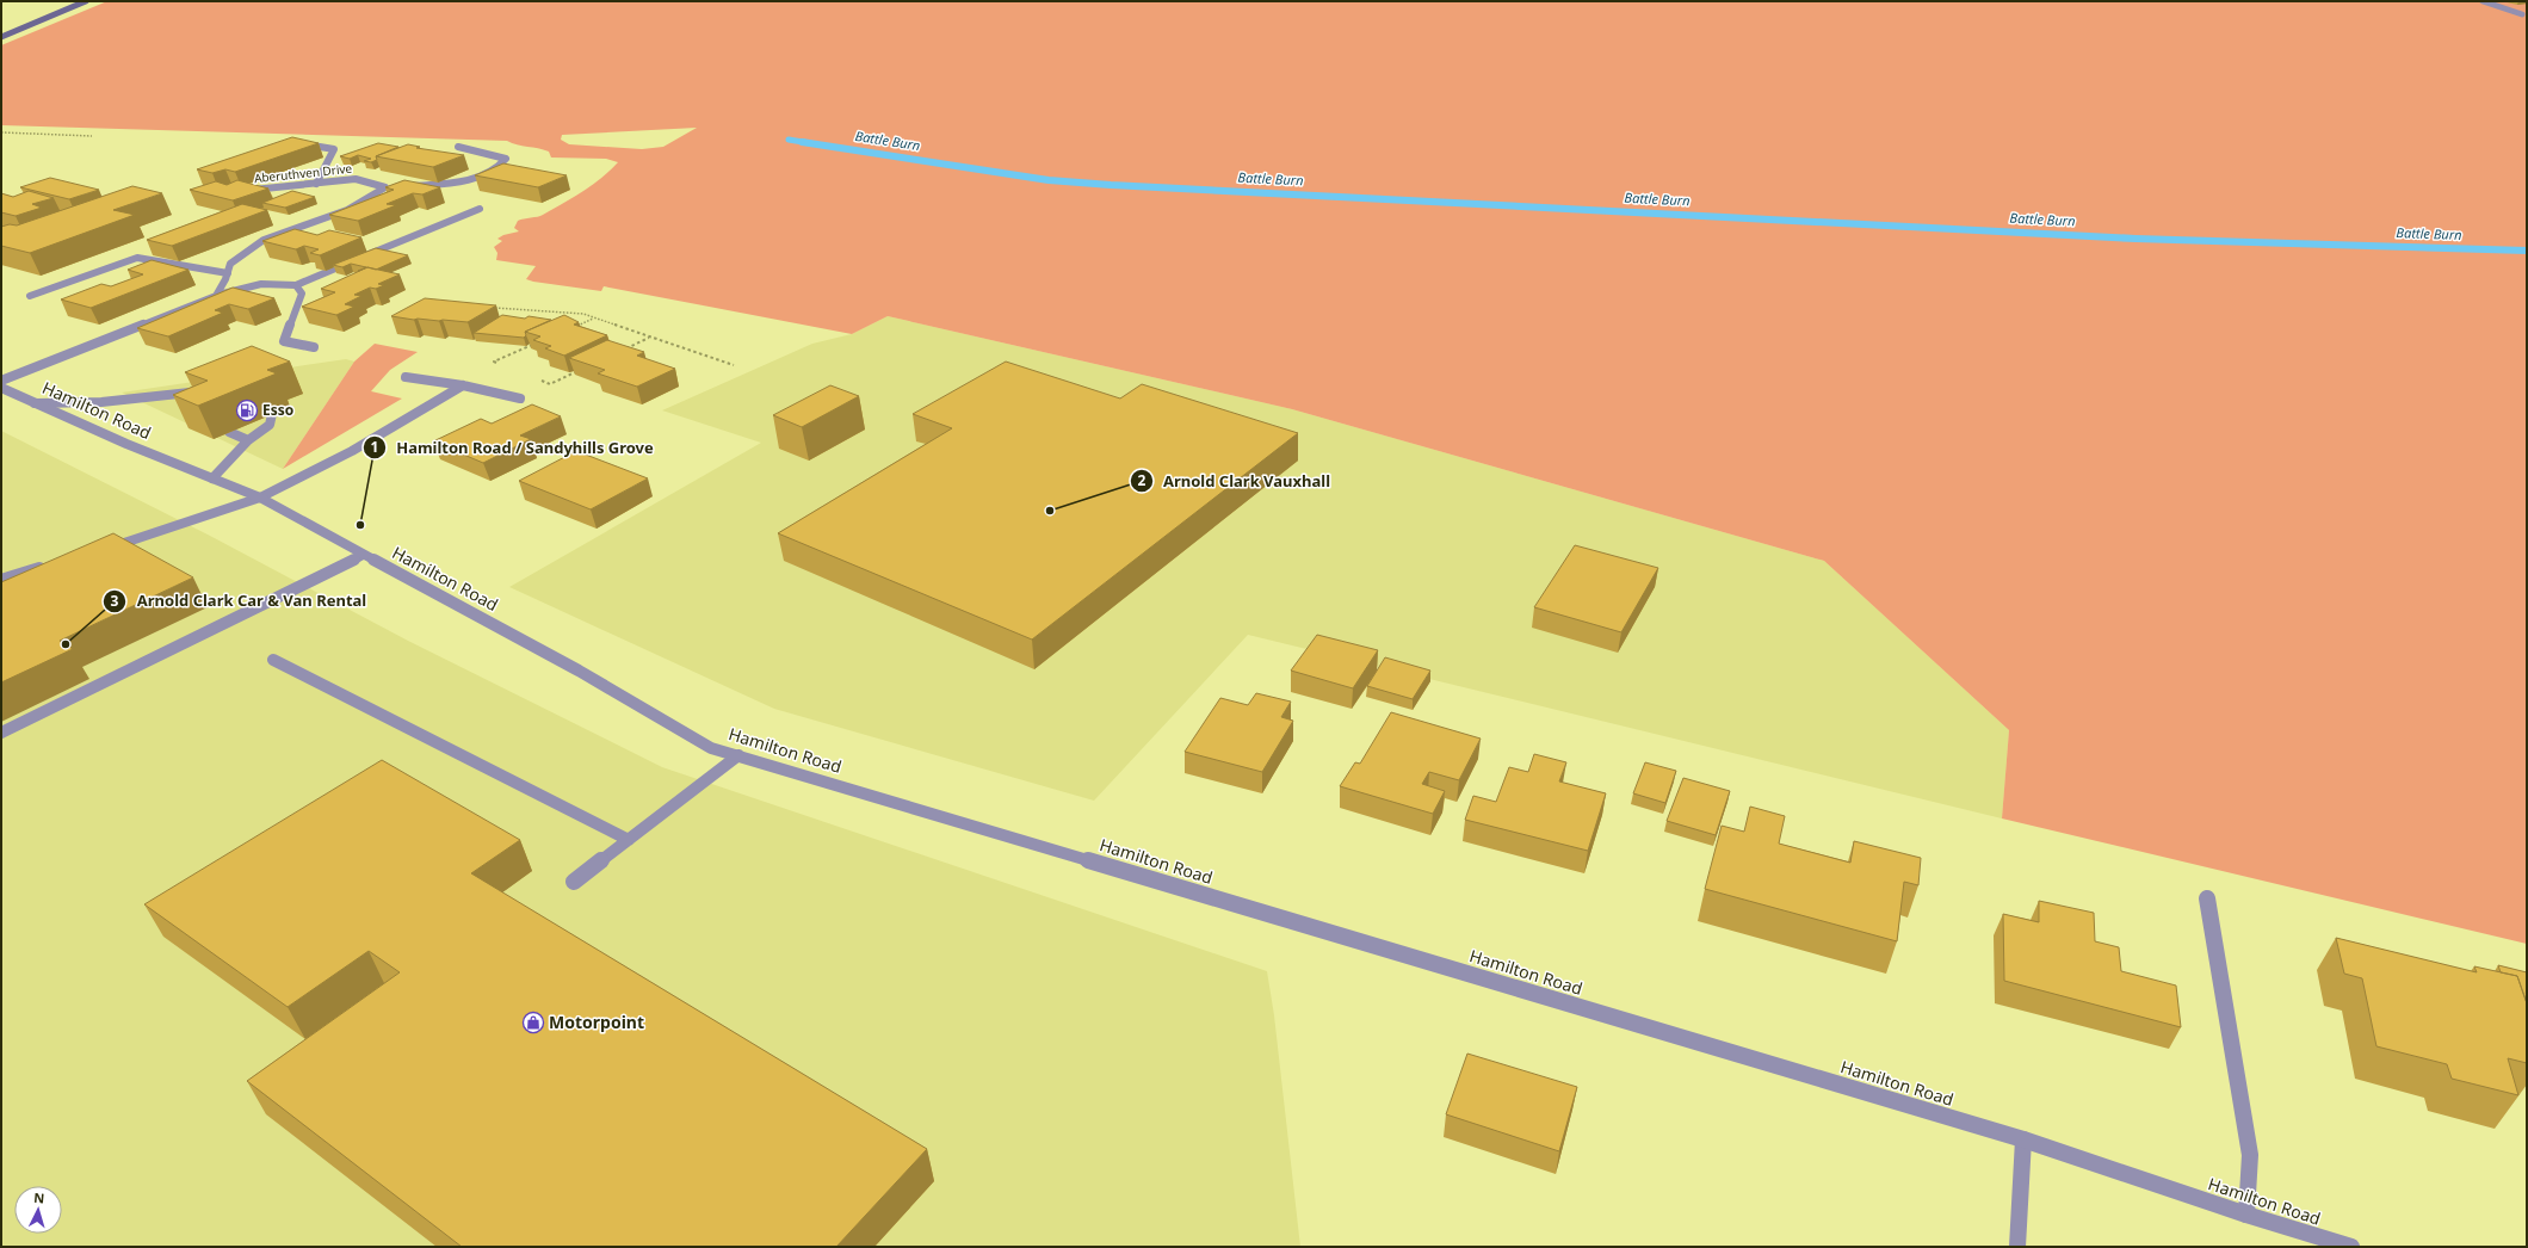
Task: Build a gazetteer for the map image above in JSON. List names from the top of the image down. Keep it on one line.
{"streets":{"street":["Aberuthven Drive","Hamilton Road"]},"water":["Battle Burn"],"places":{"fuel station":["Esso"],"other":["Arnold Clark Vauxhall","Hamilton Road / Sandyhills Grove","Arnold Clark Car & Van Rental"],"shop":["Motorpoint"]},"north":"top"}
